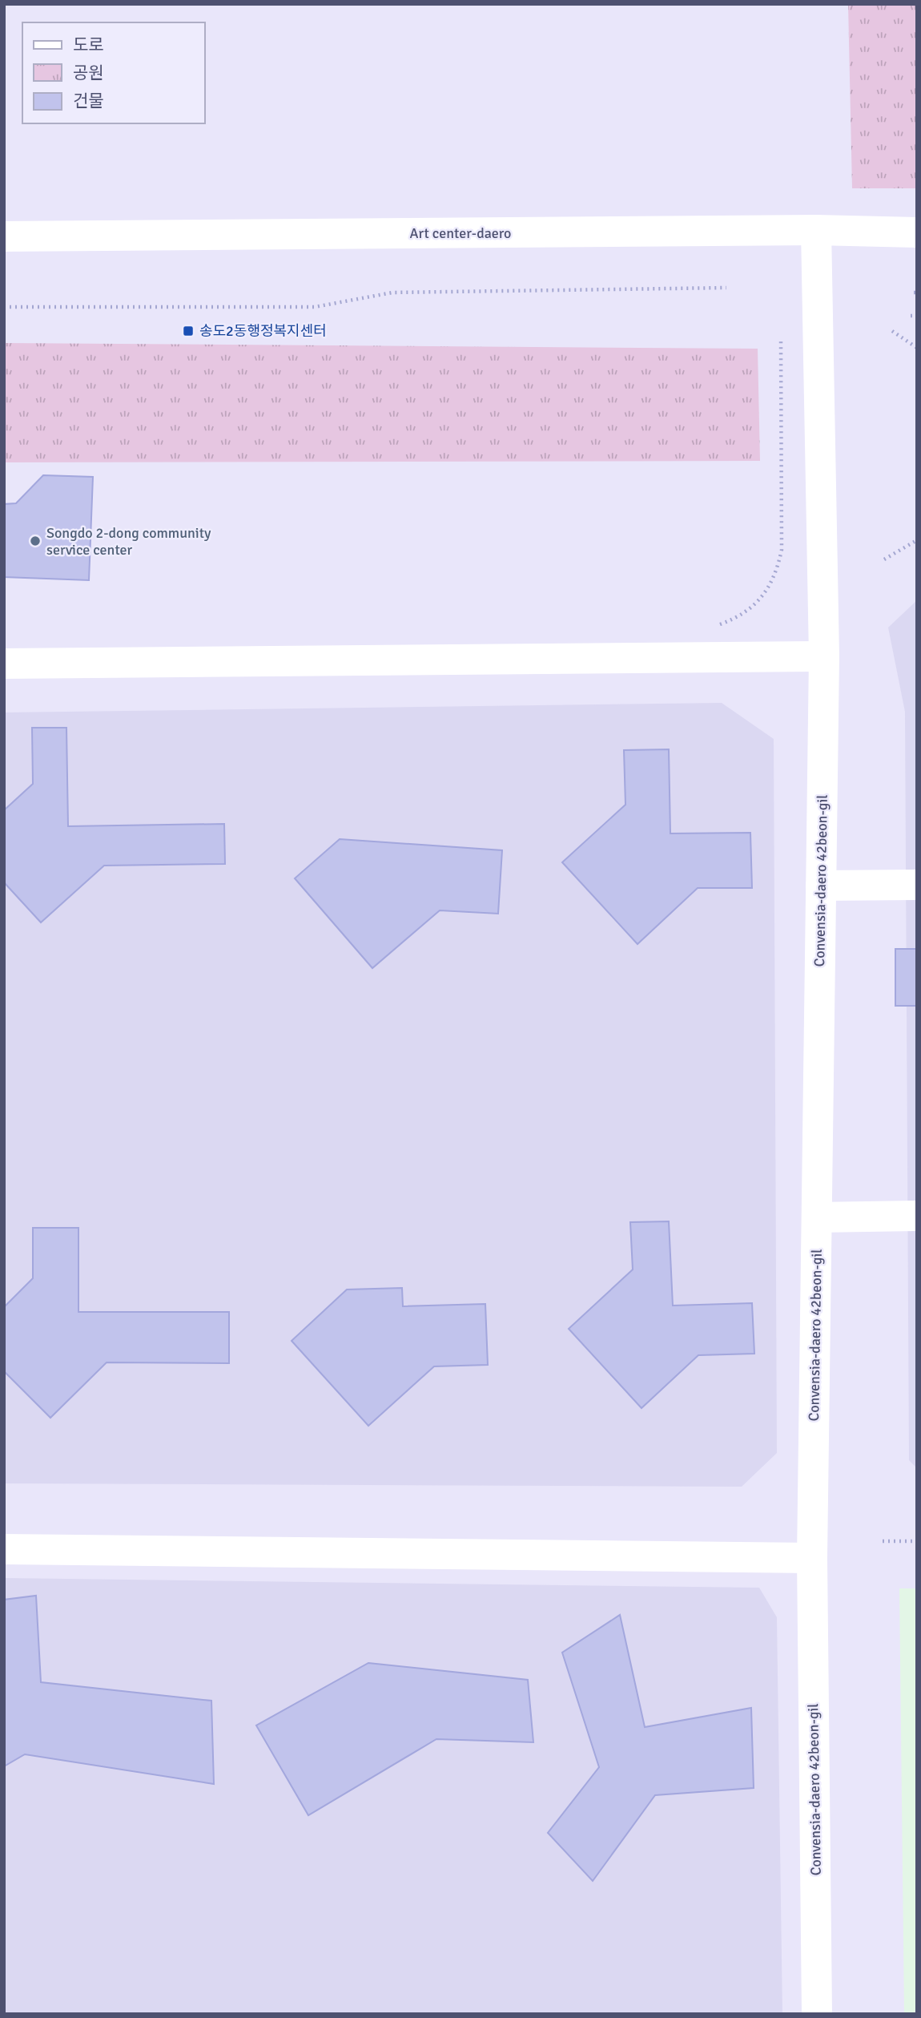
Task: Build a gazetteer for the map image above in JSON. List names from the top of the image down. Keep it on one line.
{"streets":{"street":["Art center-daero","Convensia-daero 42beon-gil"]},"crossings":[["Art center-daero","Convensia-daero 42beon-gil"]],"places":{"transit":["송도2동행정복지센터"],"other":["Songdo 2-dong community service center"]},"legend":["도로","공원","건물"]}
